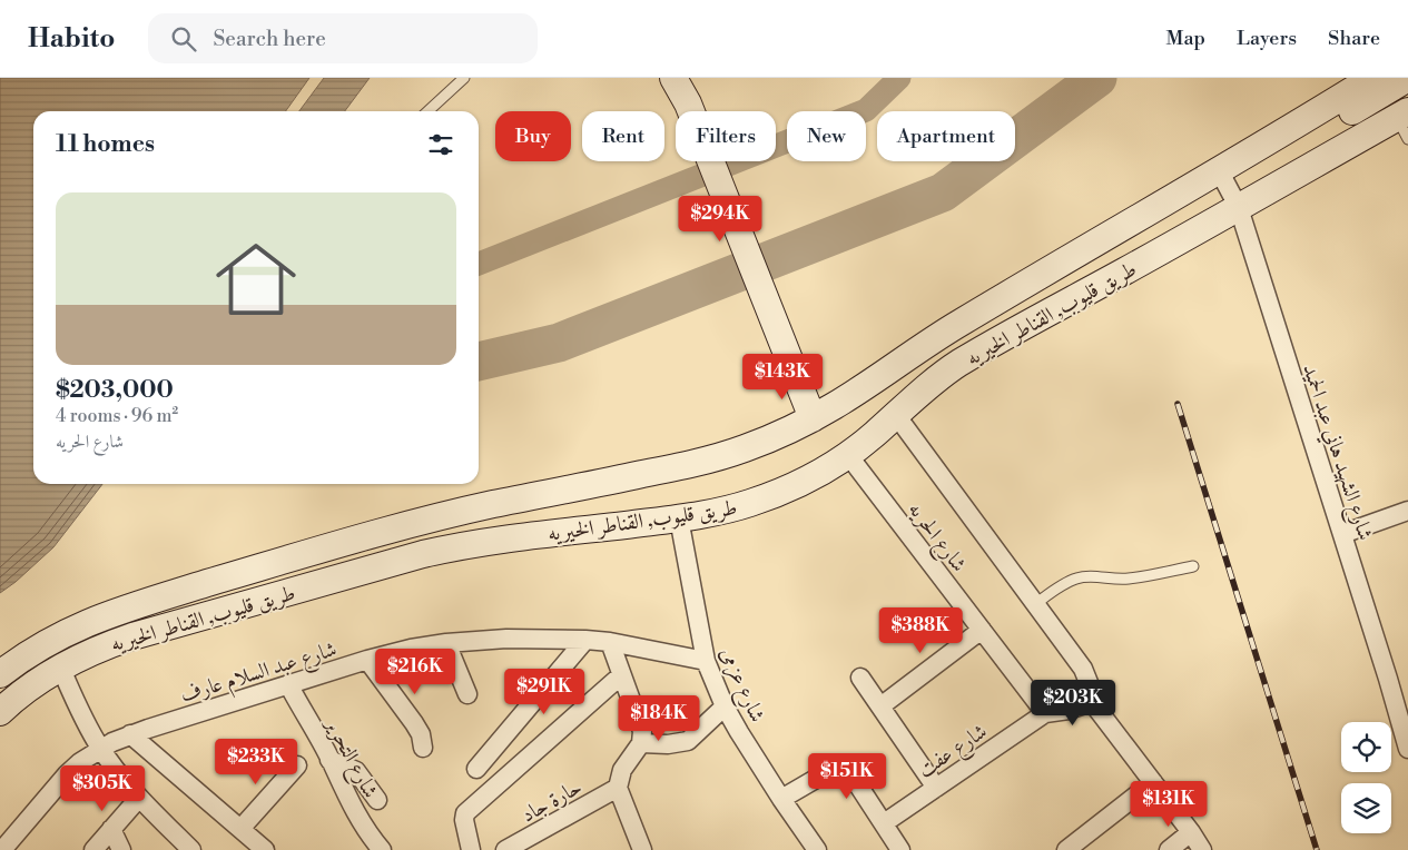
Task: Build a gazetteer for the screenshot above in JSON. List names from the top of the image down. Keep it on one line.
{"streets":{"main road":["طريق قليوب, القناطر الخيريه"],"street":["شارع الشهيد هاني عبد الحميد","شارع الحريه","شارع عبد السلام عارف","شارع عزمى","شارع عفت","شارع التحرير","حارة جاد"]},"crossings":[["طريق قليوب, القناطر الخيريه","شارع الشهيد هاني عبد الحميد"],["طريق قليوب, القناطر الخيريه","شارع الحريه"],["طريق قليوب, القناطر الخيريه","شارع عزمى"],["شارع الحريه","شارع عفت"],["شارع عبد السلام عارف","شارع عزمى"],["شارع عبد السلام عارف","شارع التحرير"]],"page":{"header":"Habito","search":"Search here","nav":["Map","Layers","Share"],"chip":["Buy","Rent","Filters","New","Apartment"],"heading":"11 homes","list":[{"name":"$203,000","note":"4 rooms · 96 m² · شارع الحريه"}],"price":["$294K","$143K","$388K","$216K","$291K","$203K","$184K","$233K","$151K","$305K","$131K"]}}
